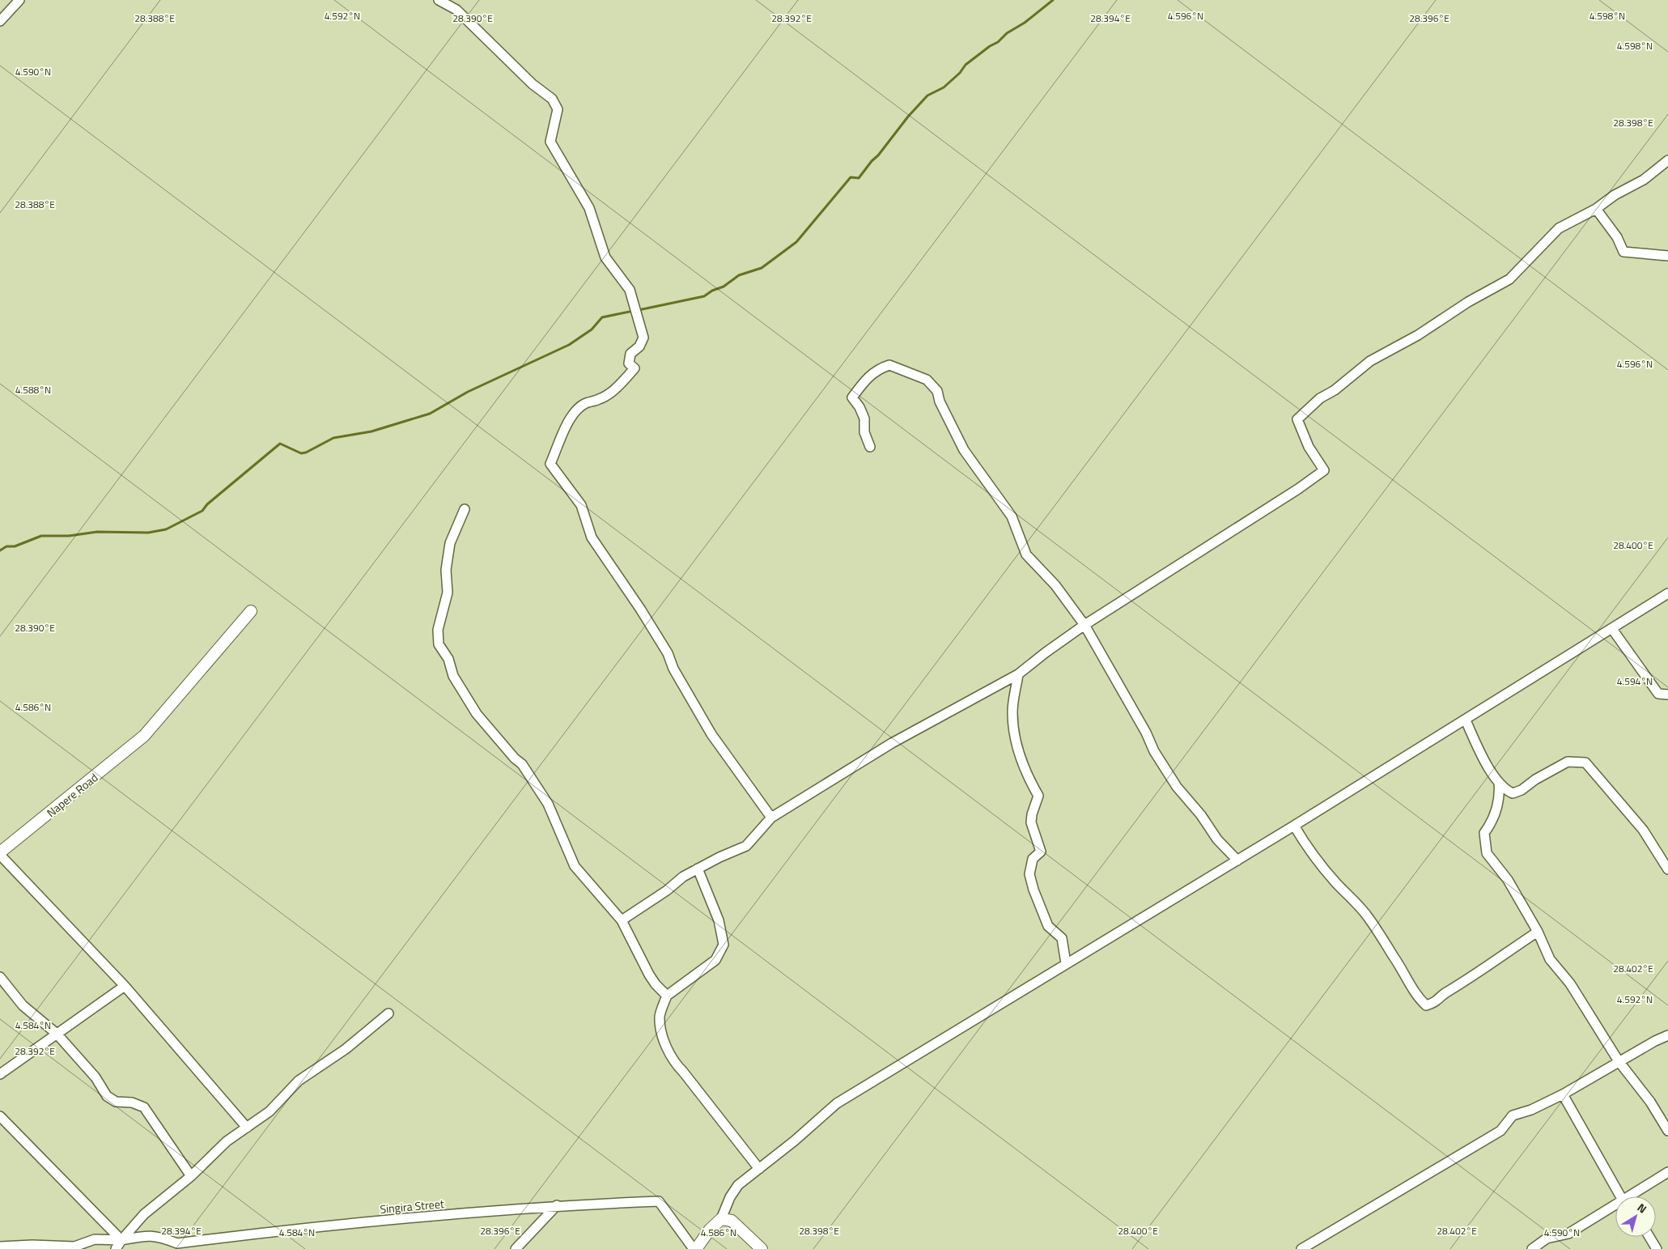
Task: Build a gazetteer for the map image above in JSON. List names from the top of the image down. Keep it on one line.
{"streets":{"street":["Napere Road","Singira Street"]},"north":"top right","coordinates":["4.592°N","4.596°N","4.598°N","28.388°E","28.390°E","28.392°E","28.394°E","28.396°E","4.590°N","28.398°E","4.588°N","28.400°E","4.594°N","4.586°N","28.402°E","4.584°N"]}
